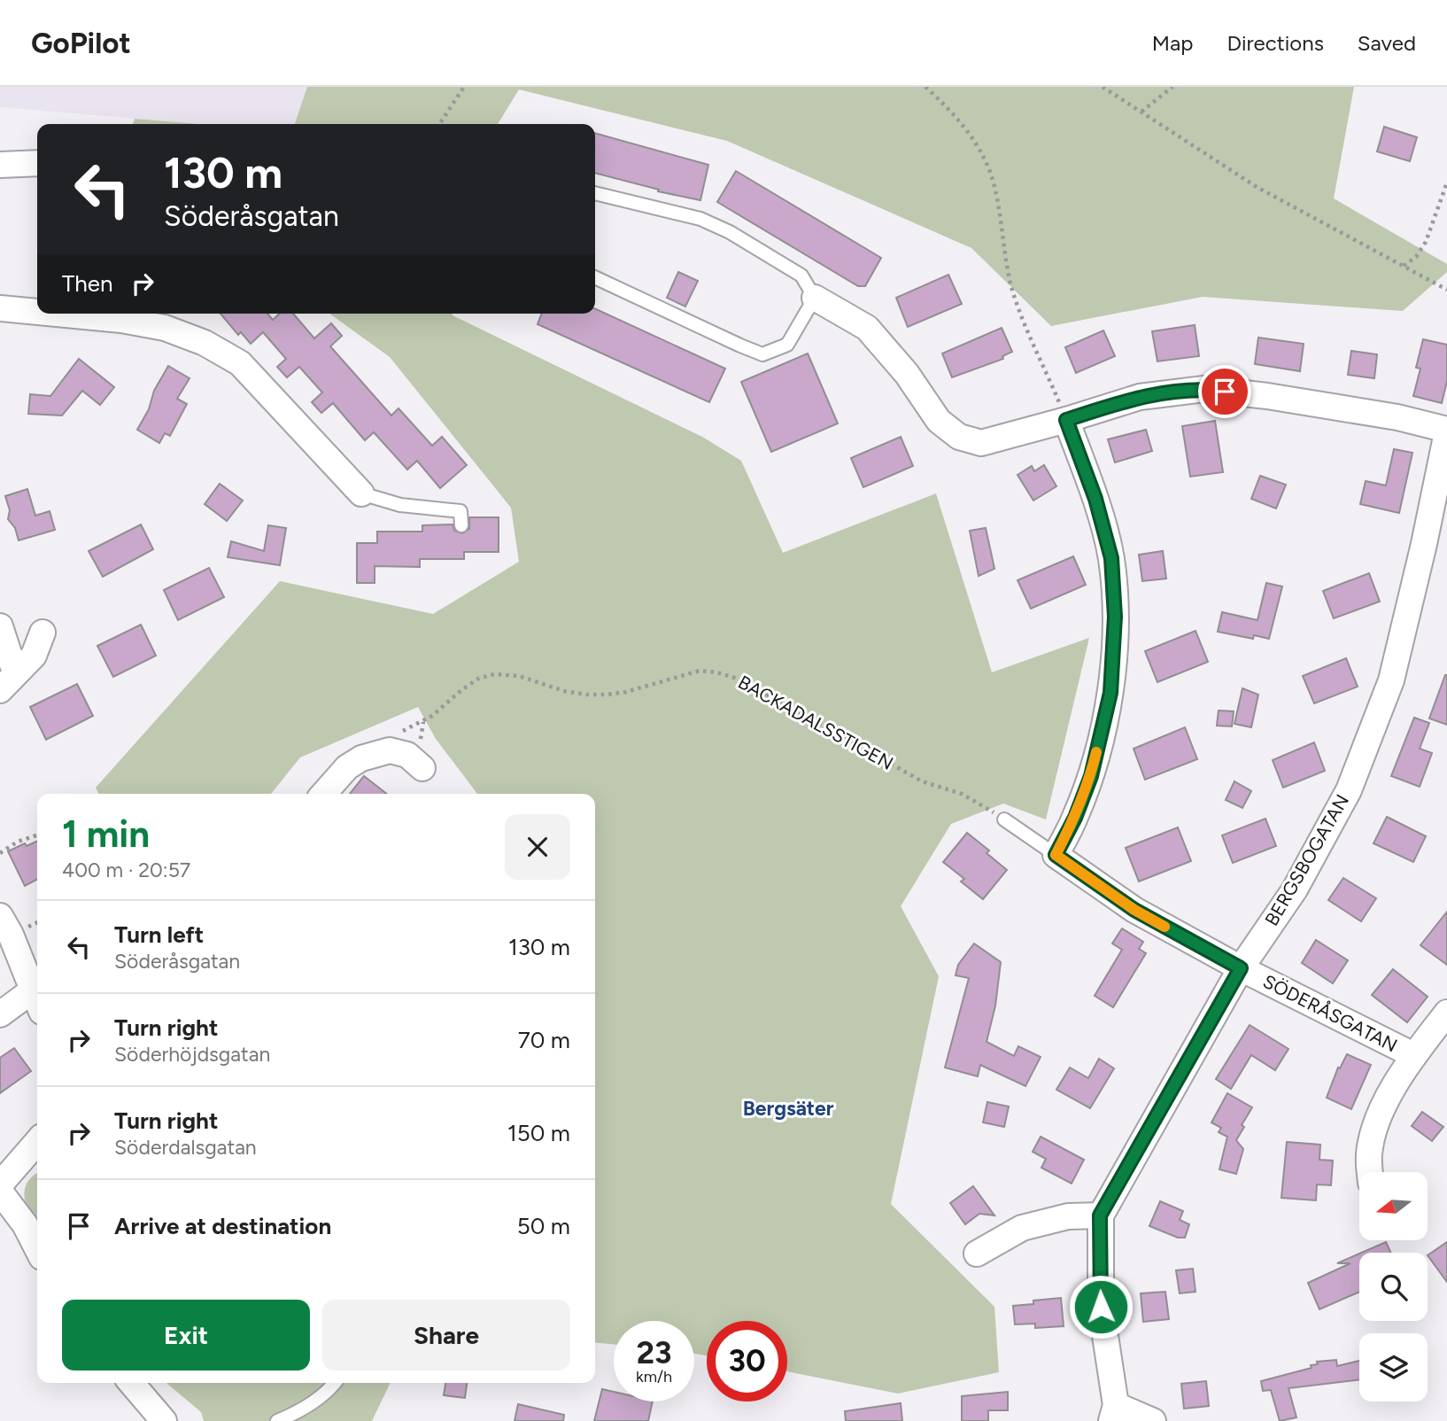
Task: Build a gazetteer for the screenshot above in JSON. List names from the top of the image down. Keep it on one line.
{"streets":{"street":["BERGSBOGATAN","SÖDERÅSGATAN"],"path":["BACKADALSSTIGEN"]},"crossings":[["BERGSBOGATAN","SÖDERÅSGATAN"]],"districts":["Bergsäter"],"north":"left","page":{"header":"GoPilot","nav":["Map","Directions","Saved"],"turn":["130 m","Söderåsgatan"],"then":"Then","heading":["1 min","400 m · 20:57"],"list":[{"name":"Turn left","note":"Söderåsgatan","value":"130 m"},{"name":"Turn right","note":"Söderhöjdsgatan","value":"70 m"},{"name":"Turn right","note":"Söderdalsgatan","value":"150 m"},{"name":"Arrive at destination","value":"50 m"}],"buttons":["Exit","Share"],"speed":"23 km/h","limit":"30"}}
